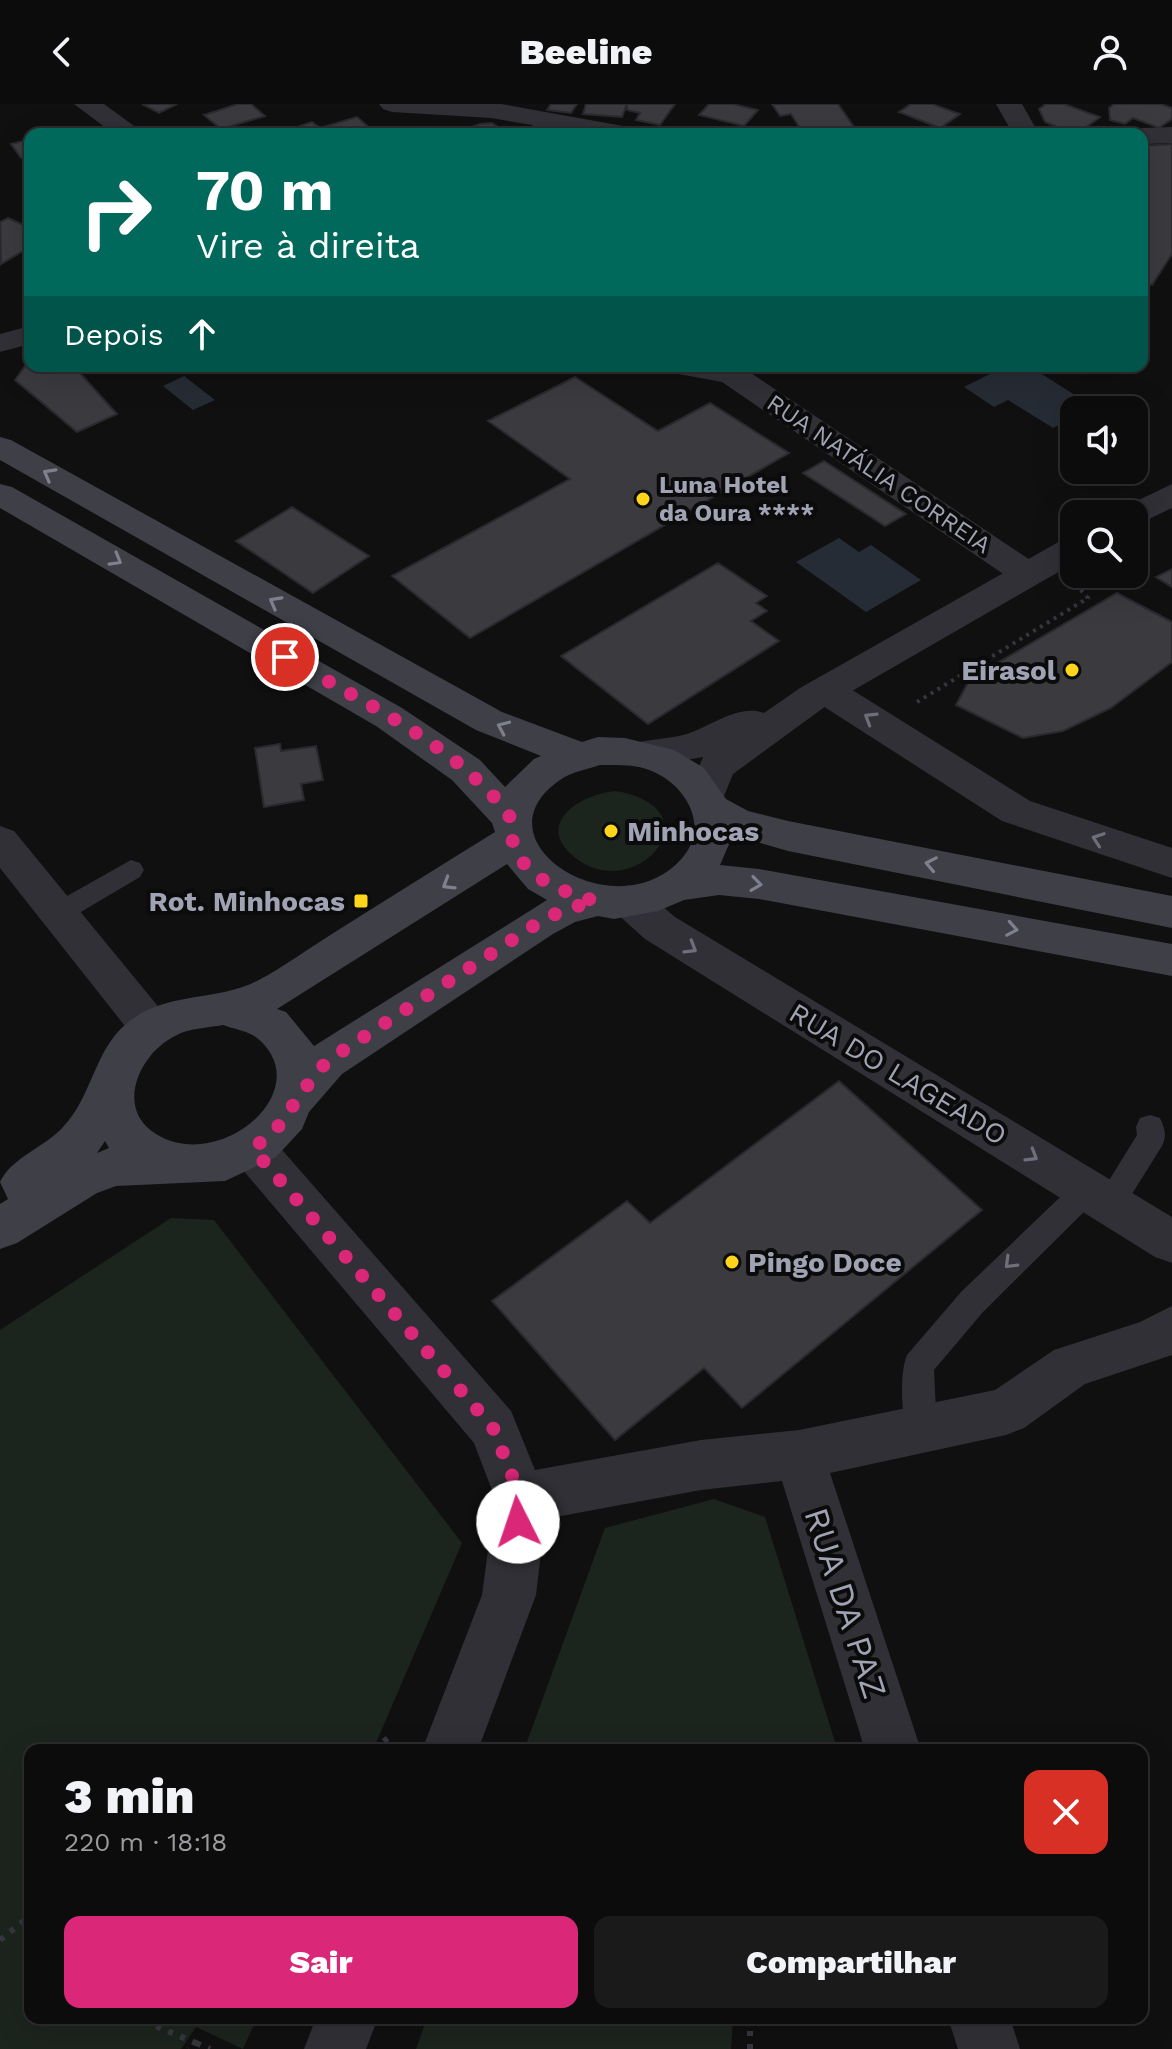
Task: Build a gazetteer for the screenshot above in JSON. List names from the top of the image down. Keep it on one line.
{"streets":{"street":["RUA NATÁLIA CORREIA","RUA DO LAGEADO","RUA DA PAZ"]},"places":{"other":["Luna Hotel da Oura ****","Eirasol","Minhocas","Pingo Doce"],"transit":["Rot. Minhocas"]},"page":{"header":"Beeline","turn":["70 m","Vire à direita"],"then":"Depois","heading":["3 min","220 m · 18:18"],"buttons":["Sair","Compartilhar"]}}
